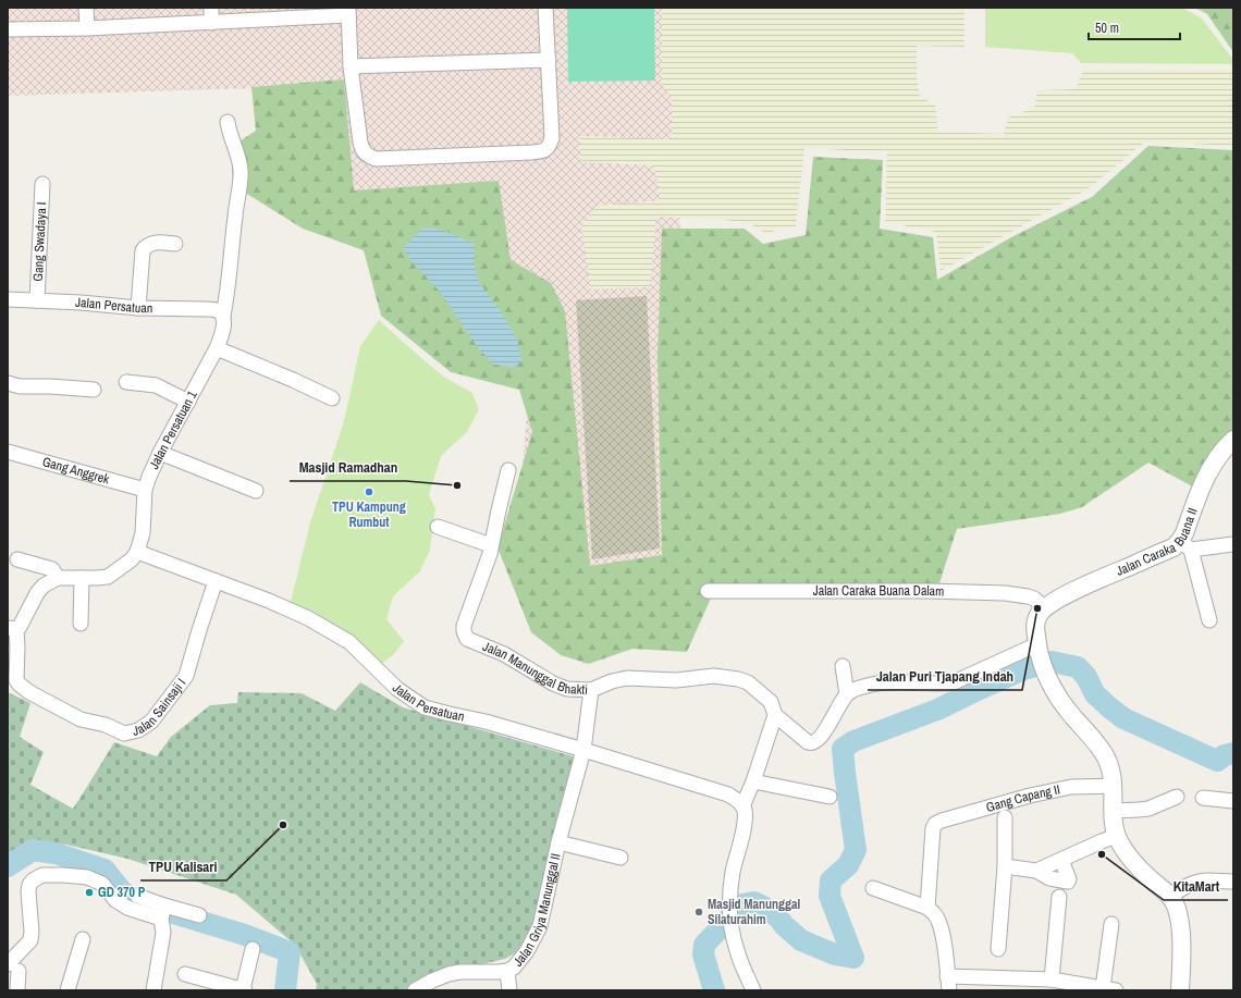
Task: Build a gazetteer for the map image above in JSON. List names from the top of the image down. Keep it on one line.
{"streets":{"street":["Gang Swadaya I","Jalan Persatuan","Jalan Persatuan 1","Gang Anggrek","Jalan Caraka Buana II","Jalan Caraka Buana Dalam","Jalan Manunggal Bhakti","Jalan Sainsaji I","Gang Capang II","Jalan Griya Manunggal II"]},"crossings":[["Gang Swadaya I","Jalan Persatuan"],["Jalan Persatuan","Jalan Persatuan 1"],["Jalan Persatuan","Jalan Sainsaji I"],["Jalan Persatuan","Jalan Griya Manunggal II"],["Jalan Persatuan 1","Gang Anggrek"],["Jalan Caraka Buana II","Jalan Caraka Buana Dalam"],["Jalan Manunggal Bhakti","Jalan Griya Manunggal II"]],"places":["Masjid Ramadhan","TPU Kampung Rumbut","Jalan Puri Tjapang Indah","TPU Kalisari","KitaMart","GD 370 P","Masjid Manunggal Silaturahim"],"scale_bar":"50 m"}
